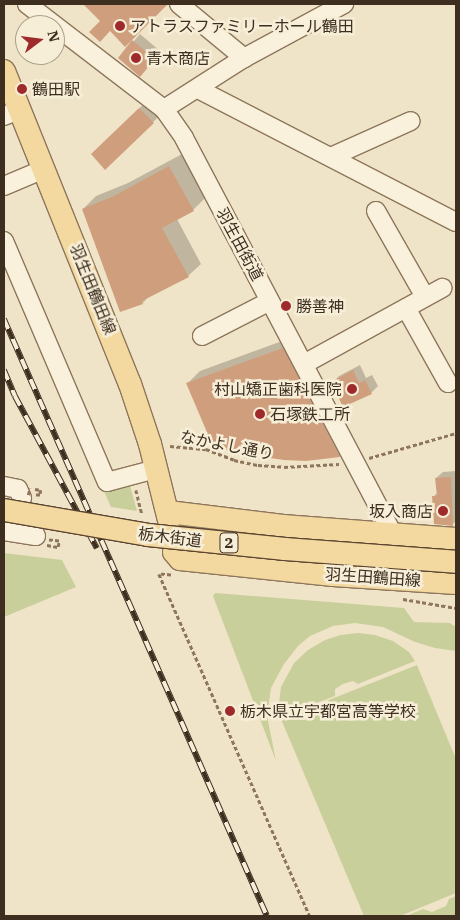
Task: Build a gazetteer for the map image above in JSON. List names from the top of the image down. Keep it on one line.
{"streets":{"main road":["羽生田鶴田線","栃木街道","2"],"street":["羽生田街道"],"path":["なかよし通り"]},"crossings":[["羽生田街道","羽生田鶴田線"]],"places":["アトラスファミリーホール鶴田","青木商店","鶴田駅","勝善神","村山矯正歯科医院","石塚鉄工所","坂入商店","栃木県立宇都宮高等学校"],"north":"right"}
